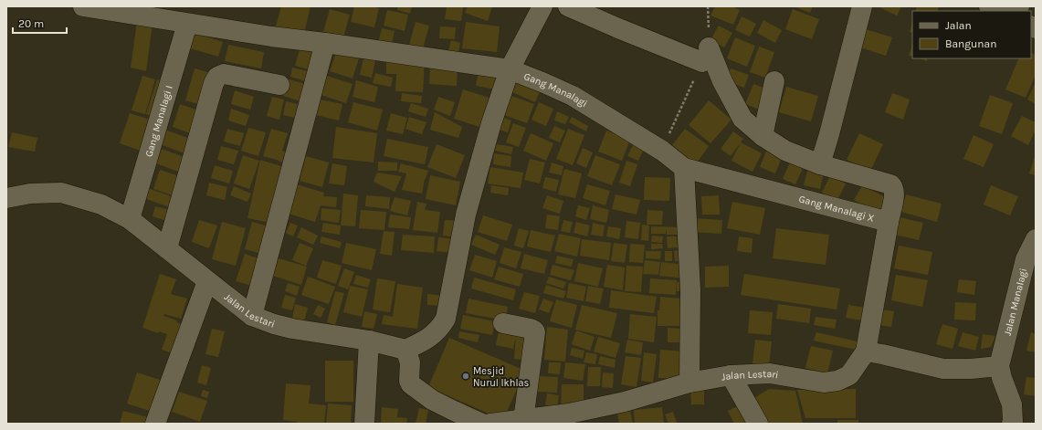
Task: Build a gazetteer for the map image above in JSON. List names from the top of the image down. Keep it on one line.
{"streets":{"street":["Gang Manalagi","Gang Manalagi I","Gang Manalagi X","Jalan Manalagi","Jalan Lestari"]},"crossings":[["Gang Manalagi","Gang Manalagi I"],["Gang Manalagi","Gang Manalagi X"],["Gang Manalagi I","Jalan Lestari"]],"places":["Mesjid Nurul Ikhlas"],"legend":["Jalan","Bangunan"],"scale_bar":"20 m"}
